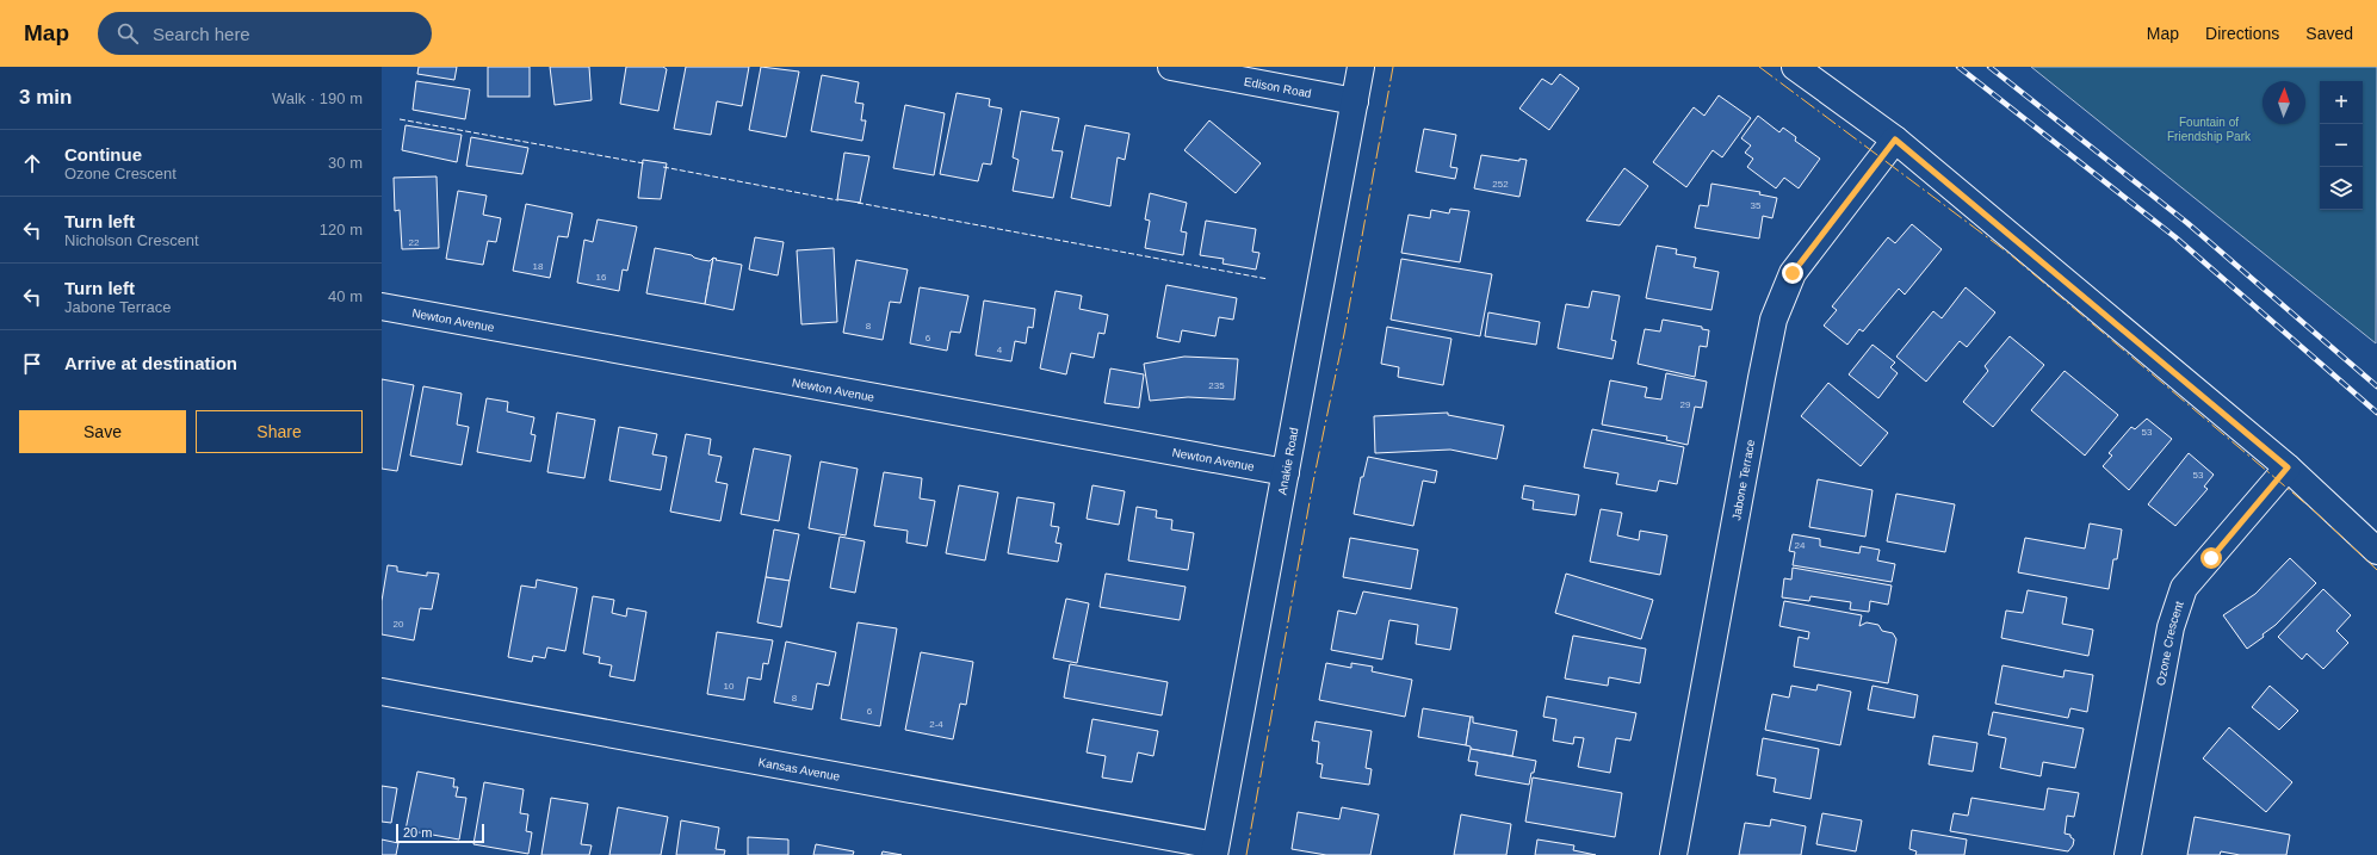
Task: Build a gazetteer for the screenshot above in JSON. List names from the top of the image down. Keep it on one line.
{"streets":{"street":["Edison Road","Newton Avenue","Anakie Road","Jabone Terrace","Ozone Crescent","Kansas Avenue"]},"crossings":[["Edison Road","Anakie Road"],["Newton Avenue","Anakie Road"],["Anakie Road","Kansas Avenue"]],"parks":["Fountain of Friendship Park"],"house_numbers":["252","35","22","18","16","8","6","4","235","29","53","53","24","20","10","8","6","2-4"],"scale_bar":"20 m","north":"top","page":{"header":"Map","search":"Search here","nav":["Map","Directions","Saved"],"heading":["3 min","Walk · 190 m"],"map_buttons":["+","−"],"list":[["Continue","Ozone Crescent","30 m"],["Turn left","Nicholson Crescent","120 m"],["Turn left","Jabone Terrace","40 m"],"Arrive at destination"],"buttons":["Save","Share"],"scale":"20 m"}}
